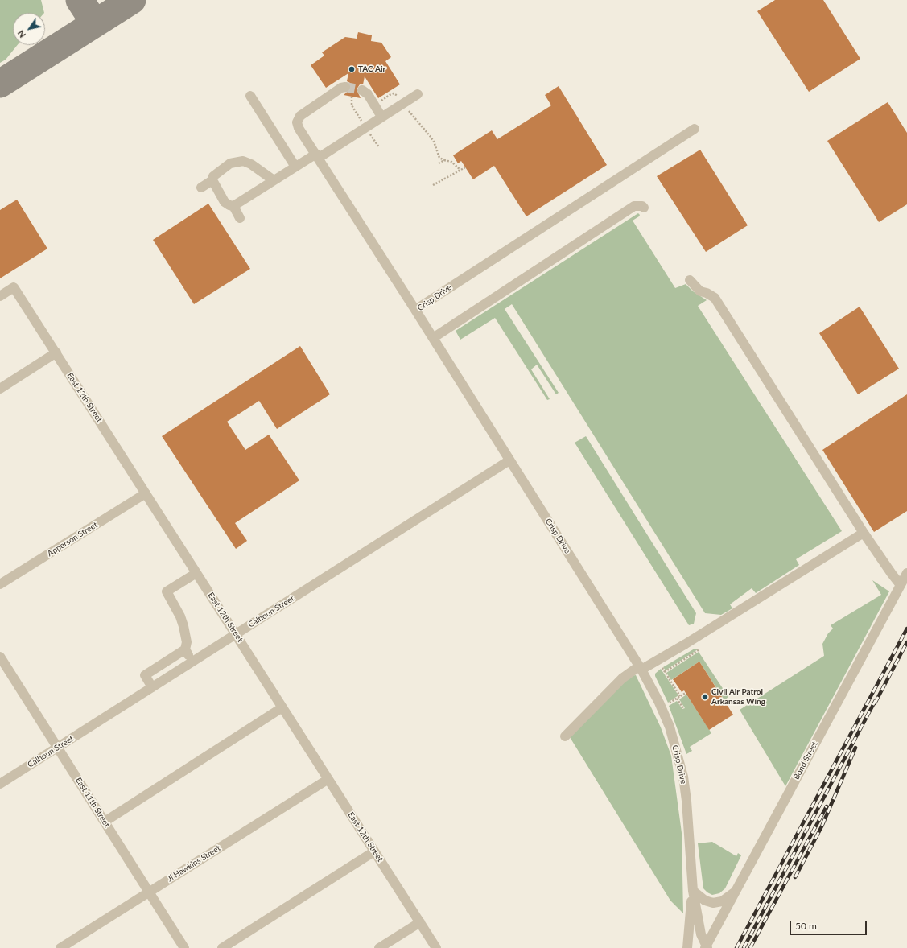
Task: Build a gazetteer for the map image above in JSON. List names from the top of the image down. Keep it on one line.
{"streets":{"street":["Crisp Drive","East 12th Street","Apperson Street","Calhoun Street","Bond Street","East 11th Street","Jl Hawkins Street"]},"crossings":[["Crisp Drive","Calhoun Street"],["Crisp Drive","Bond Street"],["East 12th Street","Apperson Street"],["East 12th Street","Calhoun Street"],["East 12th Street","Jl Hawkins Street"],["Calhoun Street","East 11th Street"],["East 11th Street","Jl Hawkins Street"]],"places":["TAC Air","Civil Air Patrol Arkansas Wing"],"scale_bar":"50 m","north":"bottom left"}
